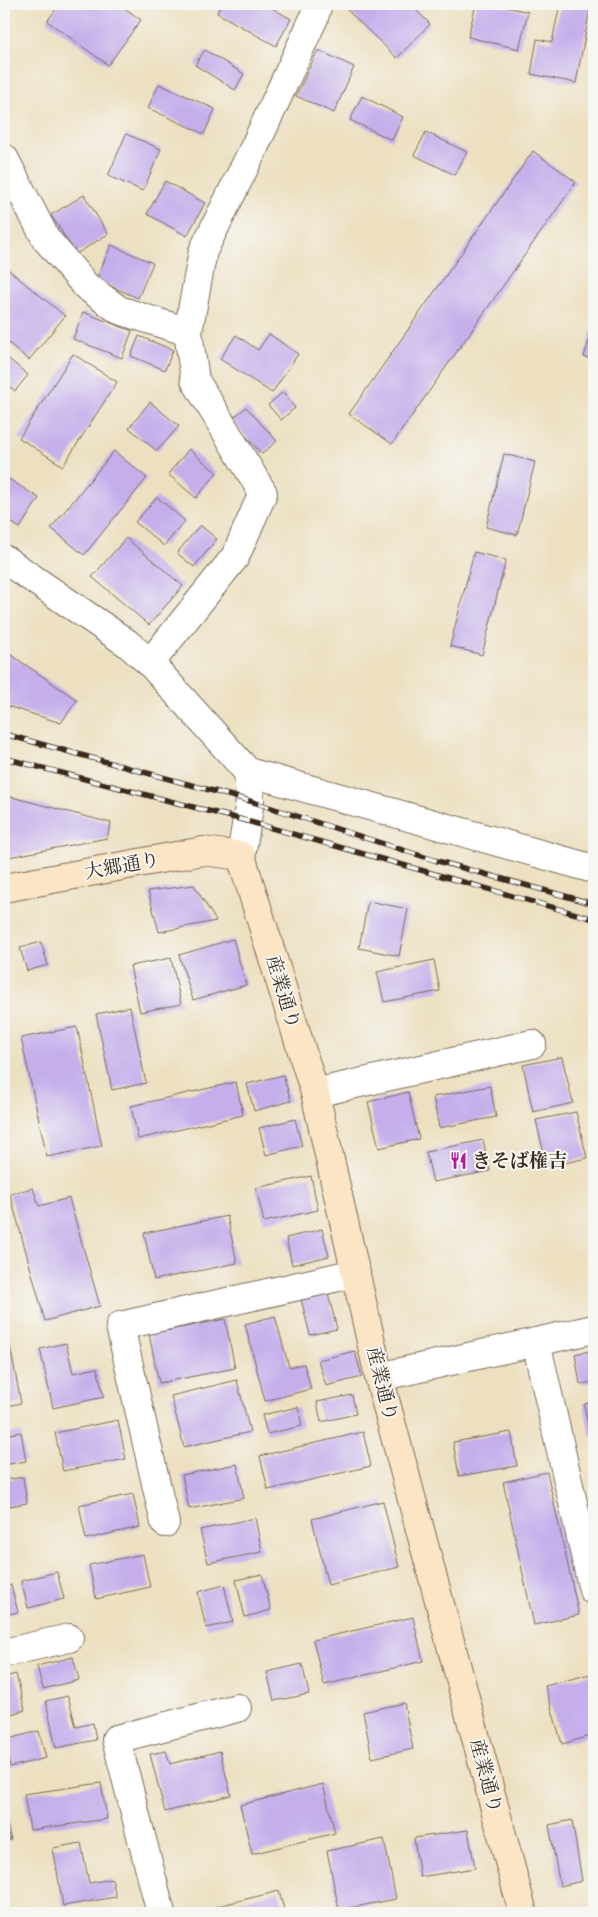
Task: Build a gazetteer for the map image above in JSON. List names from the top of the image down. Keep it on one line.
{"streets":{"street":["大郷通り","産業通り"]},"crossings":[["大郷通り","産業通り"]],"places":{"restaurant":["きそば権吉"]}}
